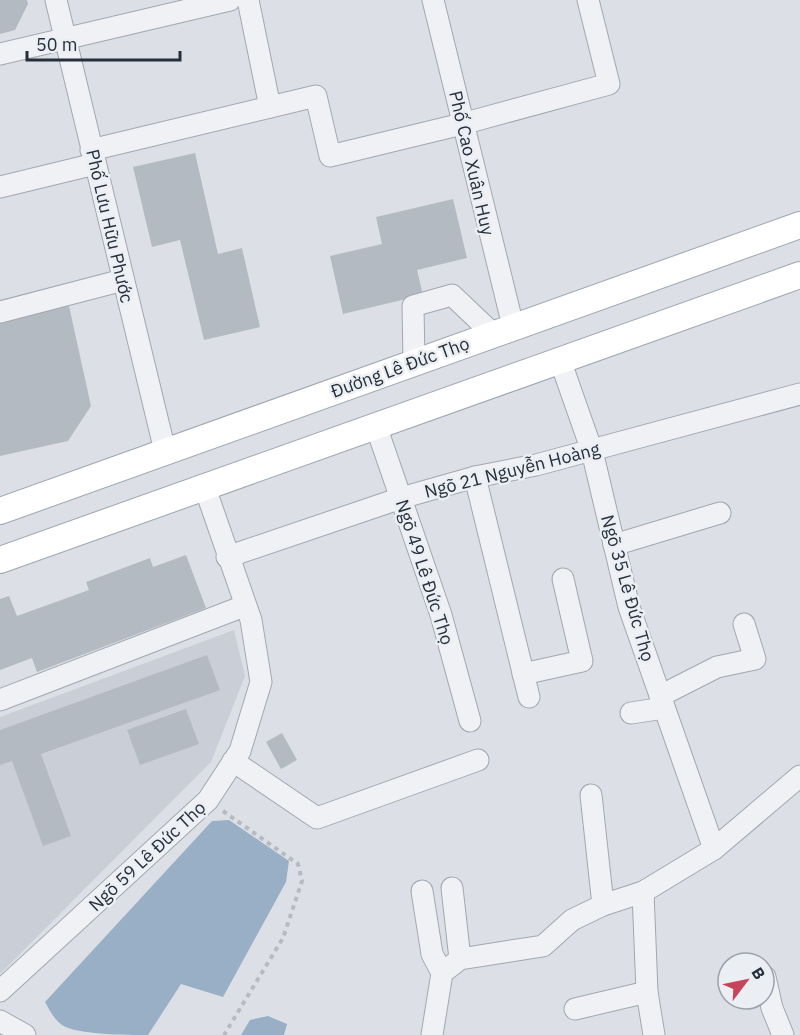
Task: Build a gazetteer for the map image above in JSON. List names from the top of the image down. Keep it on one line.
{"streets":{"main road":["Đường Lê Đức Thọ"],"street":["Phố Cao Xuân Huy","Phố Lưu Hữu Phước","Ngõ 21 Nguyễn Hoàng","Ngõ 49 Lê Đức Thọ","Ngõ 35 Lê Đức Thọ","Ngõ 59 Lê Đức Thọ"]},"crossings":[["Phố Cao Xuân Huy","Đường Lê Đức Thọ"],["Phố Lưu Hữu Phước","Đường Lê Đức Thọ"],["Ngõ 21 Nguyễn Hoàng","Ngõ 49 Lê Đức Thọ"],["Ngõ 21 Nguyễn Hoàng","Ngõ 35 Lê Đức Thọ"],["Ngõ 21 Nguyễn Hoàng","Ngõ 59 Lê Đức Thọ"]],"scale_bar":"50 m","north":"top right"}
